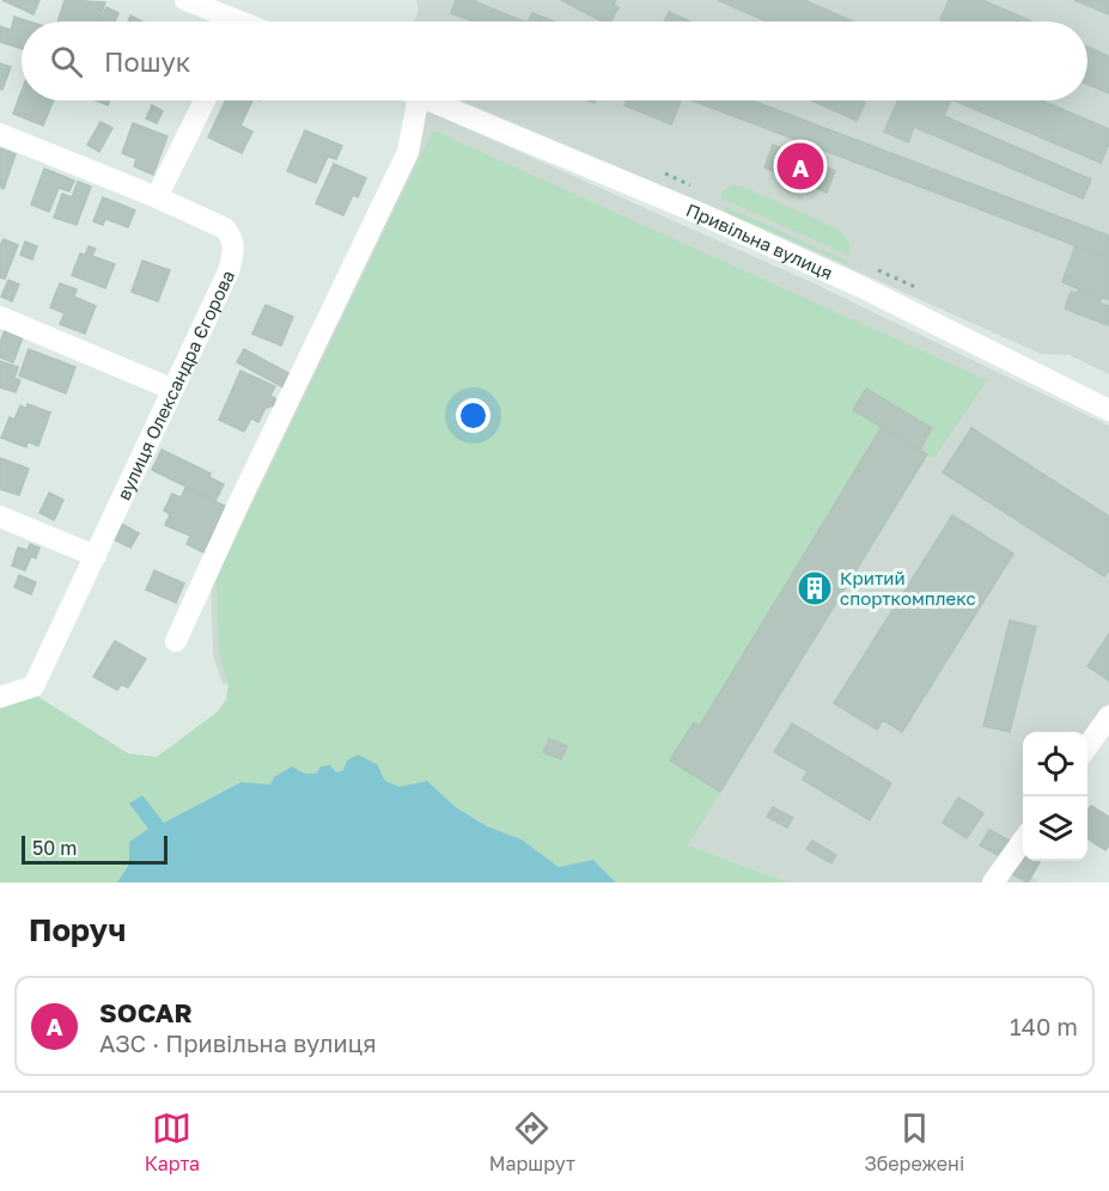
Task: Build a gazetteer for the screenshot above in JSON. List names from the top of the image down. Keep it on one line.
{"streets":{"street":["Привільна вулиця","вулиця Олександра Єгорова"]},"places":{"building":["Критий спорткомплекс"]},"scale_bar":"50 m","page":{"search":"Пошук","pins":"A","scale":"50 m","heading":"Поруч","list":[{"mark":"A","name":"SOCAR","note":"АЗС · Привільна вулиця","value":"140 m"}],"nav":["Карта","Маршрут","Збережені"]}}
